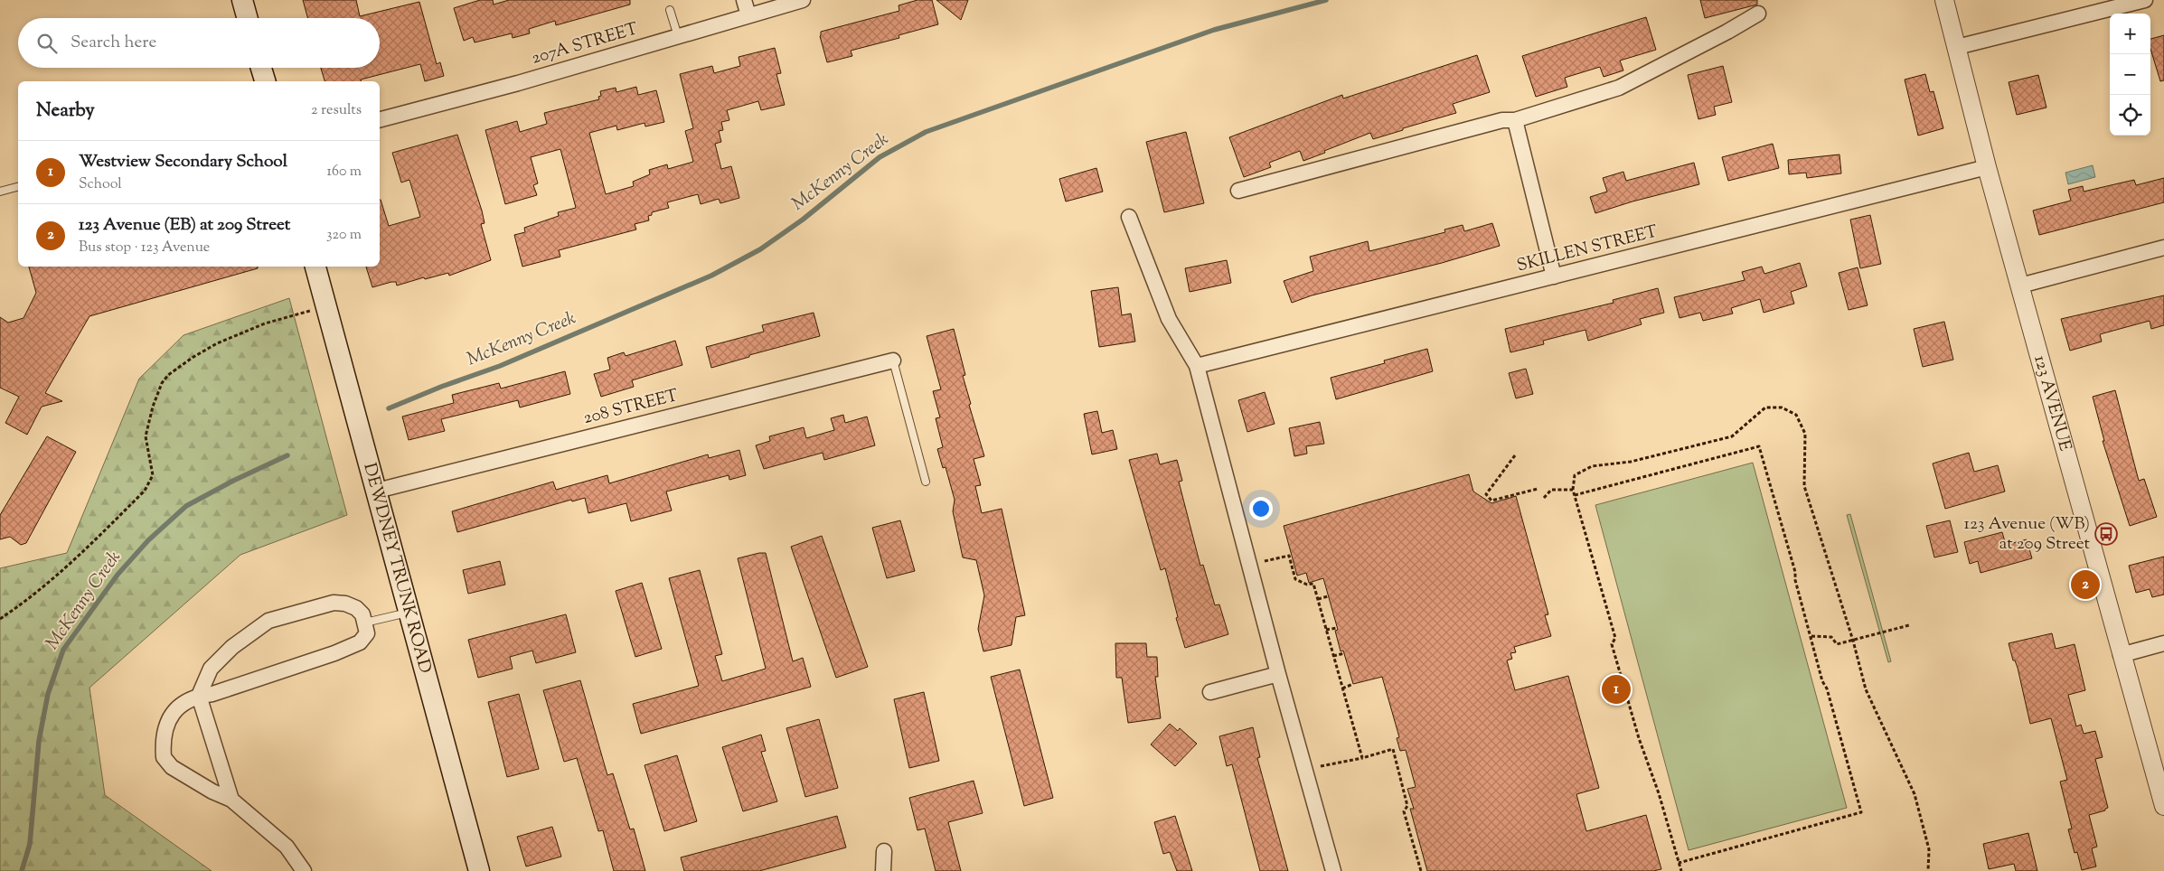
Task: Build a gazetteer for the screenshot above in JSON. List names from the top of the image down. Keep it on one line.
{"streets":{"main road":["DEWDNEY TRUNK ROAD"],"street":["207A STREET","SKILLEN STREET","123 AVENUE","208 STREET"]},"crossings":[["SKILLEN STREET","123 AVENUE"],["208 STREET","DEWDNEY TRUNK ROAD"]],"water":["McKenny Creek"],"places":{"bus stop":["123 Avenue (WB) at 209 Street"]},"page":{"map_buttons":["+","−"],"search":"Search here","heading":["Nearby","2 results"],"list":[{"mark":"1","name":"Westview Secondary School","note":"School","value":"160 m"},{"mark":"2","name":"123 Avenue (EB) at 209 Street","note":"Bus stop · 123 Avenue","value":"320 m"}],"pins":["2","1"]}}
